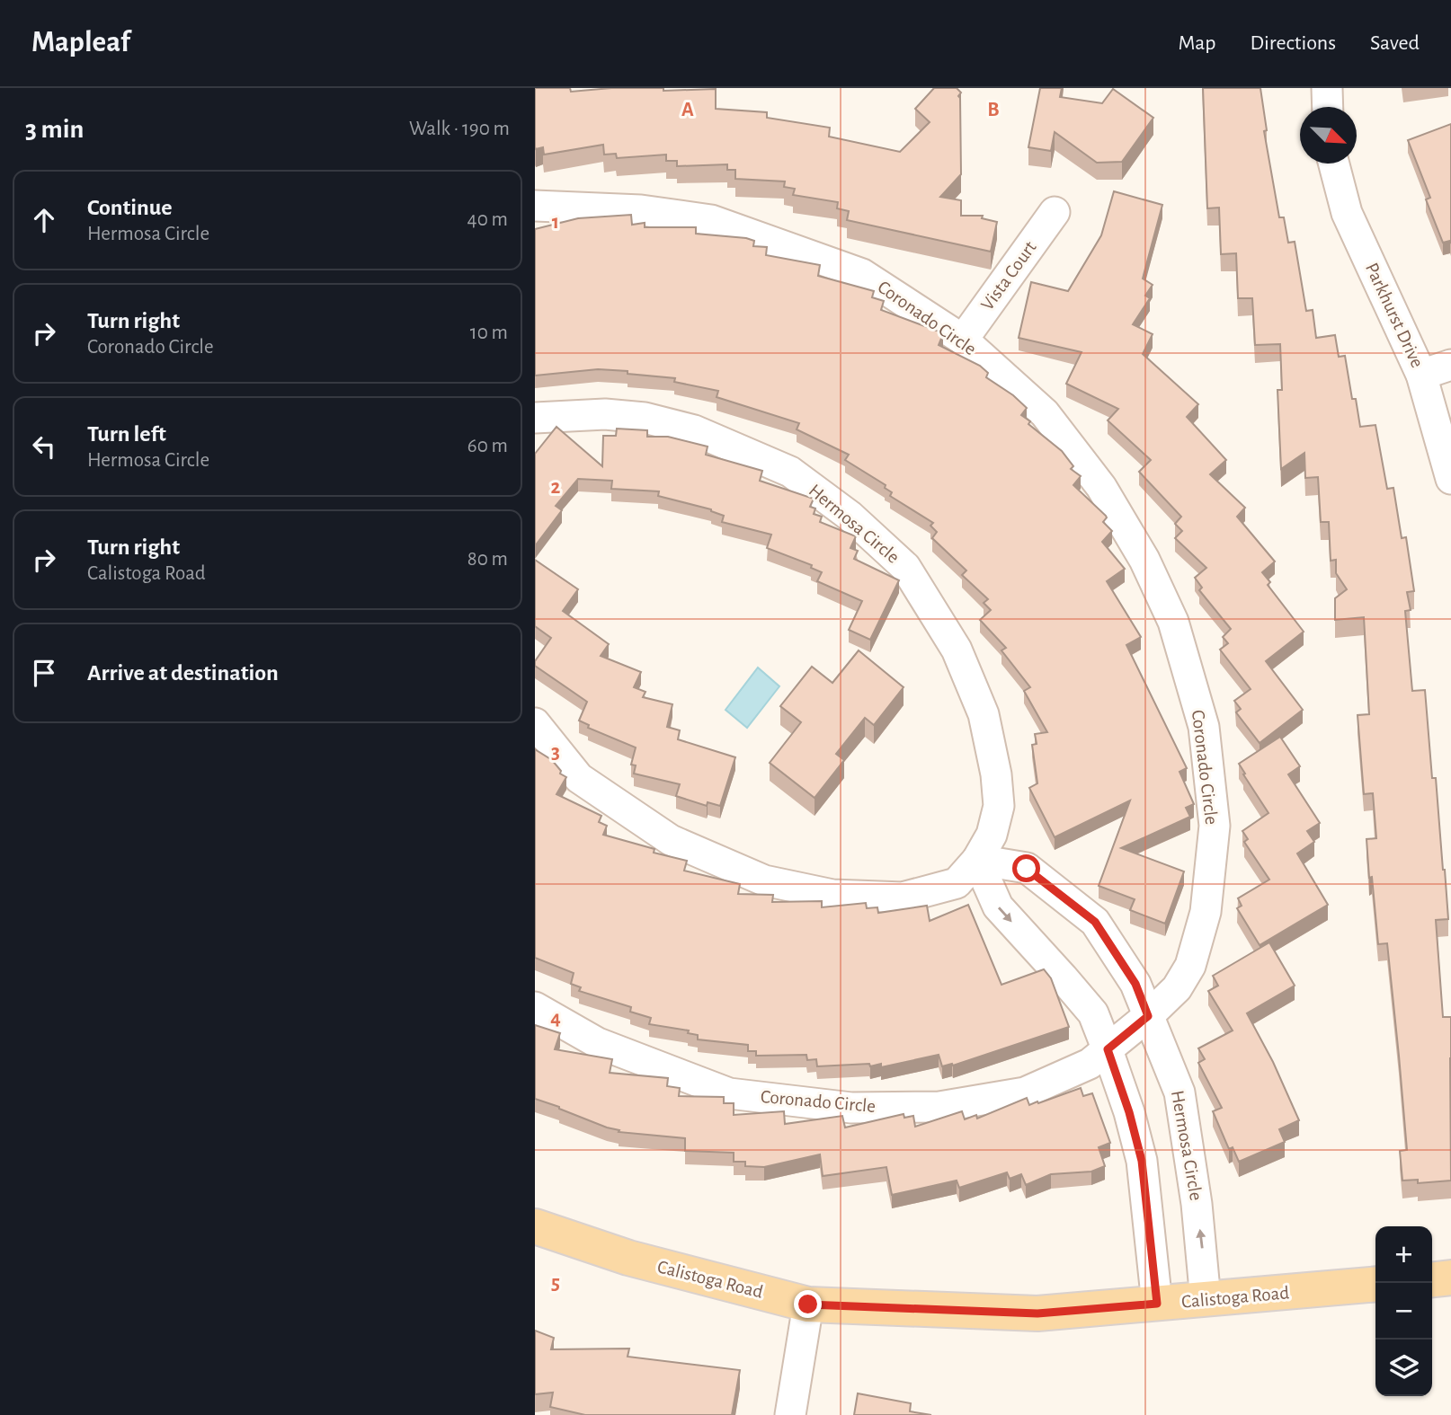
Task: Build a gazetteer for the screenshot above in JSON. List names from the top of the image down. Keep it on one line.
{"streets":{"main road":["Calistoga Road"],"street":["Vista Court","Parkhurst Drive","Coronado Circle","Hermosa Circle"]},"crossings":[["Vista Court","Coronado Circle"],["Coronado Circle","Hermosa Circle"],["Hermosa Circle","Calistoga Road"]],"north":"bottom right","page":{"header":"Mapleaf","nav":["Map","Directions","Saved"],"heading":["3 min","Walk · 190 m"],"list":[["Continue","Hermosa Circle","40 m"],["Turn right","Coronado Circle","10 m"],["Turn left","Hermosa Circle","60 m"],["Turn right","Calistoga Road","80 m"],"Arrive at destination"],"map_buttons":["+","−"]},"grid":{"columns":["A","B"],"rows":["1","2","3","4","5"]}}
